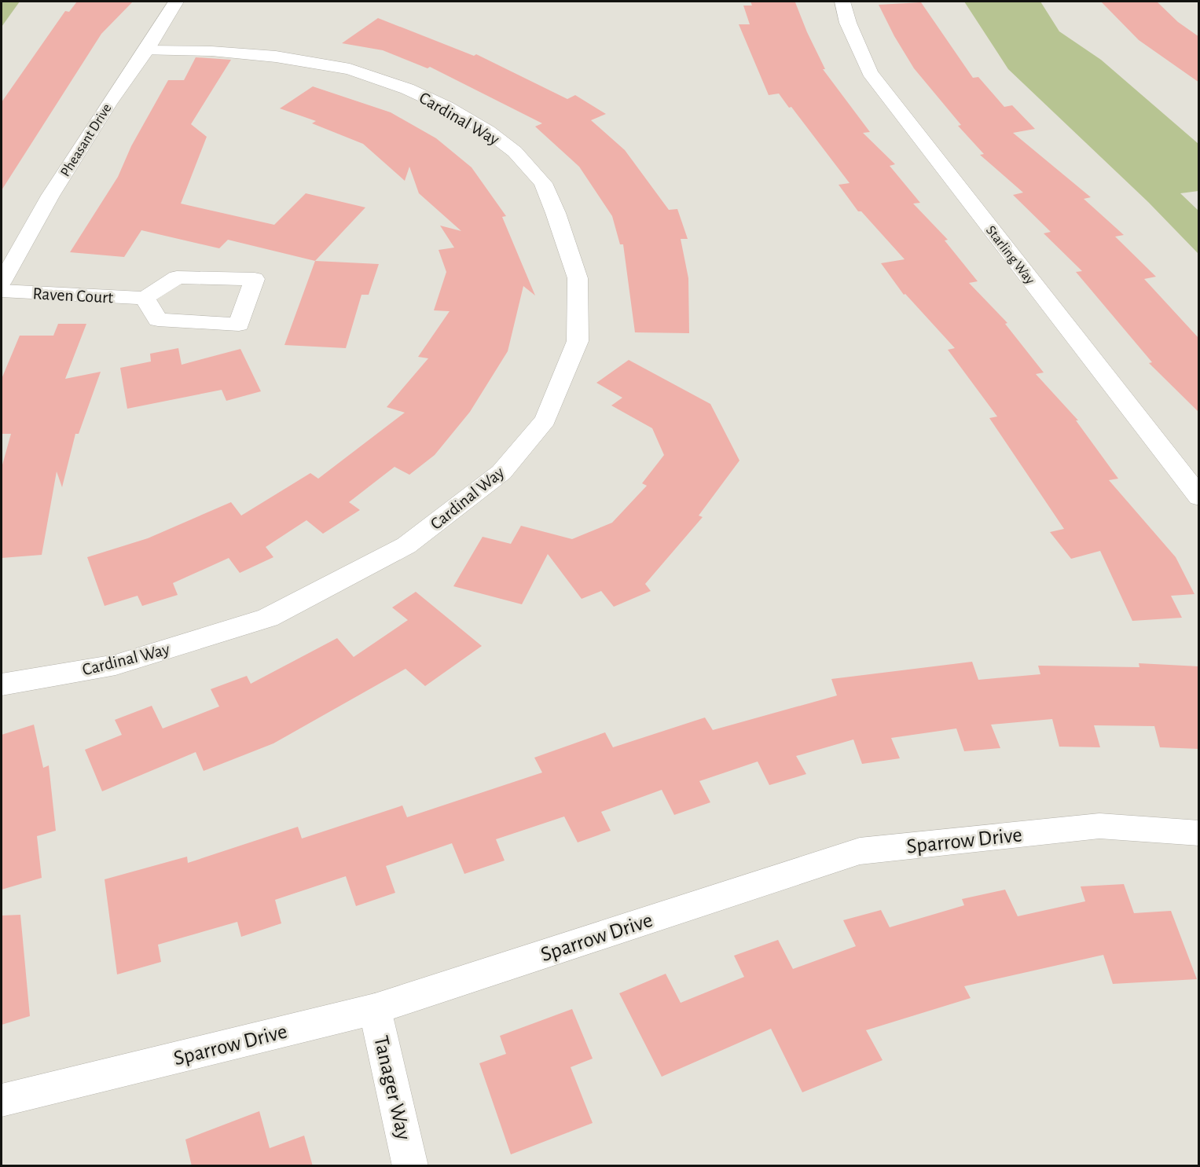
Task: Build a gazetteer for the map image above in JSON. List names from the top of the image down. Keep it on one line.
{"streets":{"street":["Cardinal Way","Pheasant Drive","Starling Way","Raven Court","Sparrow Drive","Tanager Way"]},"crossings":[["Cardinal Way","Pheasant Drive"],["Sparrow Drive","Tanager Way"]]}
